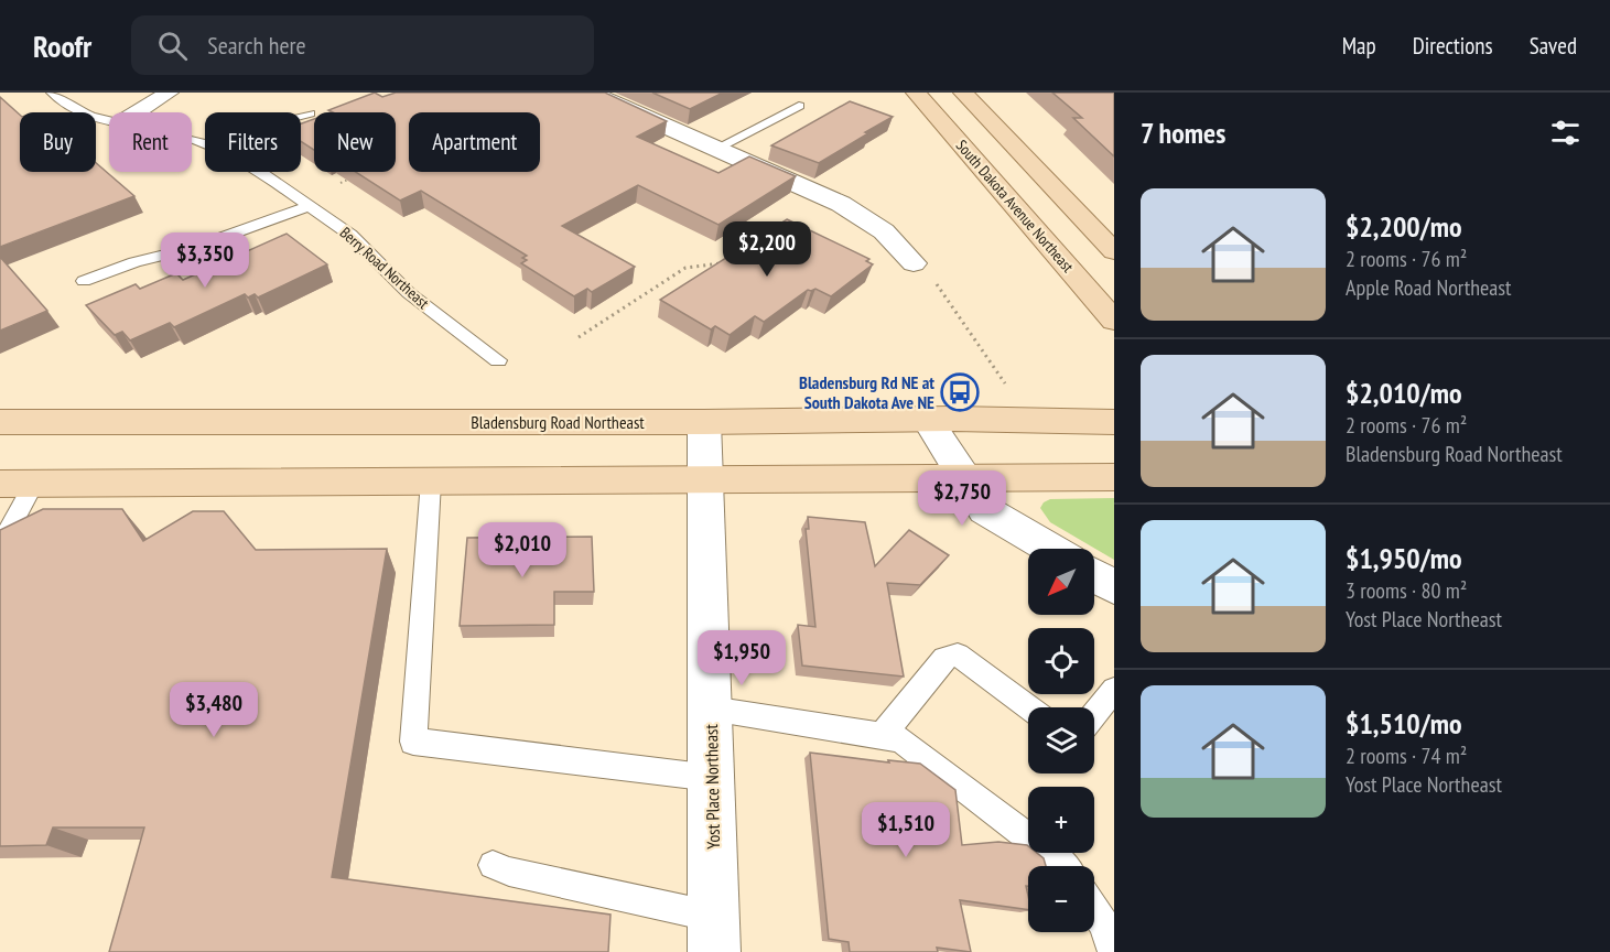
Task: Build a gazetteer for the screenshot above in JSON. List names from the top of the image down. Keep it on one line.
{"streets":{"main road":["South Dakota Avenue Northeast","Bladensburg Road Northeast"],"street":["Yost Place Northeast"],"lane":["Berry Road Northeast"]},"crossings":[["Bladensburg Road Northeast","Yost Place Northeast"]],"places":{"bus stop":["Bladensburg Rd NE at South Dakota Ave NE"]},"north":"bottom left","page":{"header":"Roofr","search":"Search here","nav":["Map","Directions","Saved"],"heading":"7 homes","chip":["Buy","Rent","Filters","New","Apartment"],"list":[{"name":"$2,200/mo","note":"2 rooms · 76 m² · Apple Road Northeast"},{"name":"$2,010/mo","note":"2 rooms · 76 m² · Bladensburg Road Northeast"},{"name":"$1,950/mo","note":"3 rooms · 80 m² · Yost Place Northeast"},{"name":"$1,510/mo","note":"2 rooms · 74 m² · Yost Place Northeast"}],"price":["$2,200","$3,350","$2,750","$2,010","$1,950","$3,480","$1,510"],"map_buttons":["+","−"]}}
